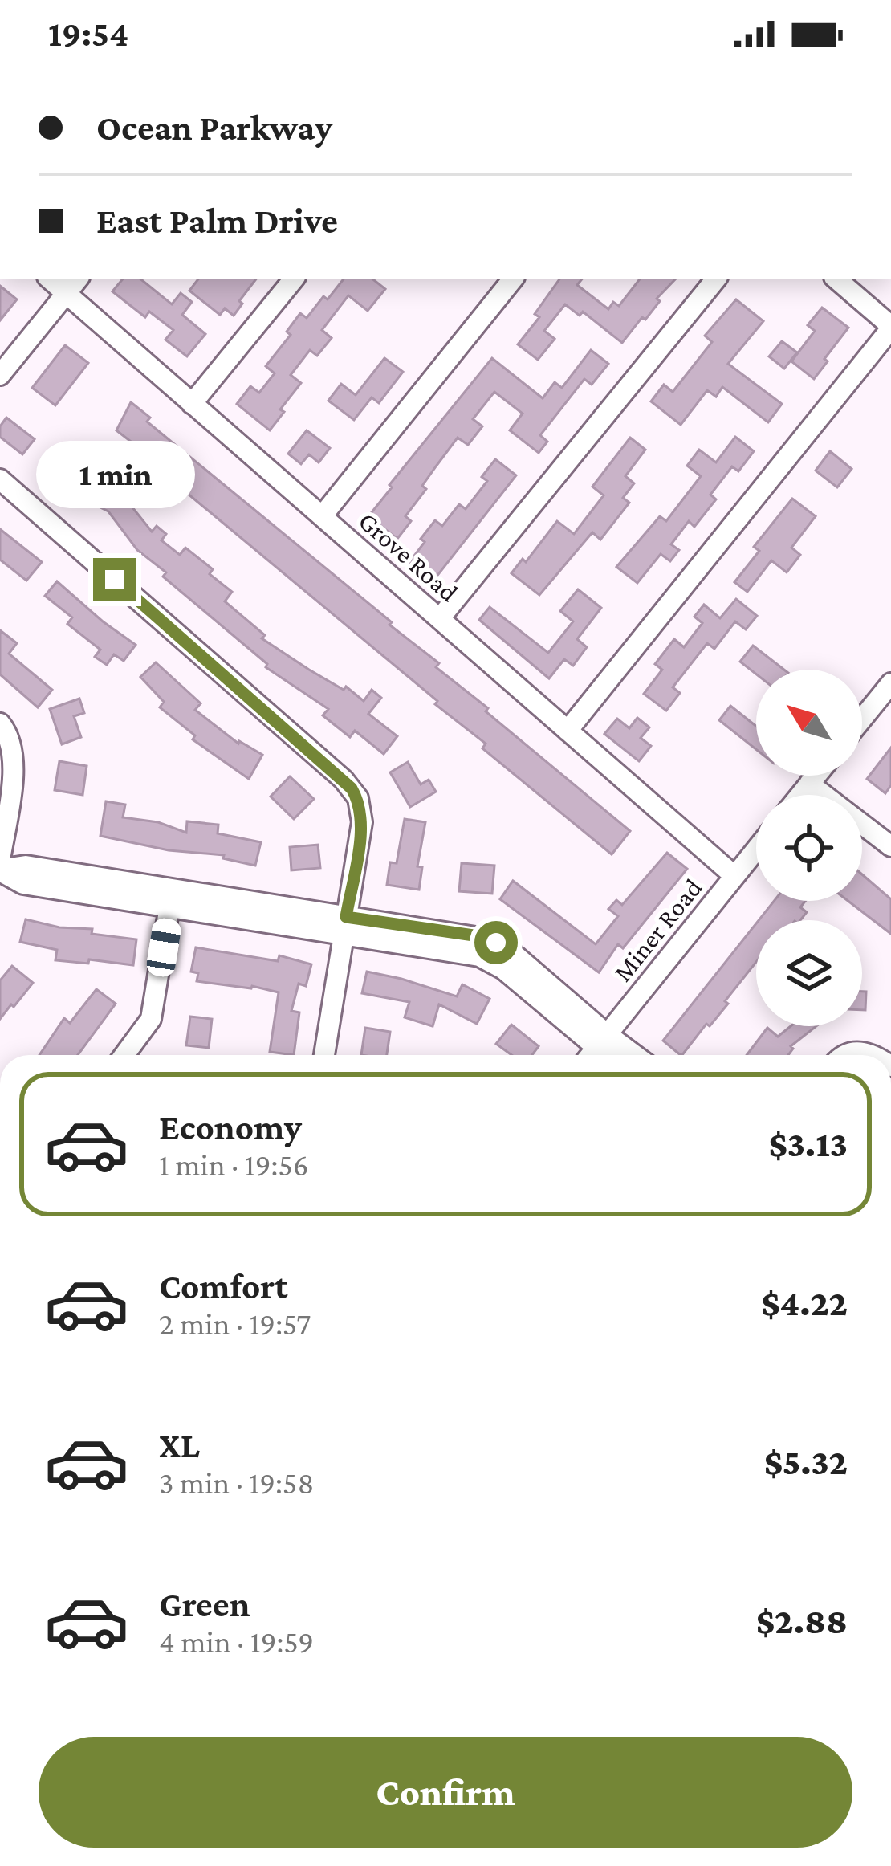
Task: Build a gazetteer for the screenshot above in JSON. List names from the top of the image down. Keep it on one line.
{"streets":{"street":["Grove Road","Miner Road"]},"crossings":[["Grove Road","Miner Road"]],"north":"top left","page":{"status":"19:54","banner":["Ocean Parkway","East Palm Drive"],"bubble":"1 min","list":[{"name":"Economy","note":"1 min · 19:56","value":"$3.13"},{"name":"Comfort","note":"2 min · 19:57","value":"$4.22"},{"name":"XL","note":"3 min · 19:58","value":"$5.32"},{"name":"Green","note":"4 min · 19:59","value":"$2.88"}],"buttons":"Confirm"}}
